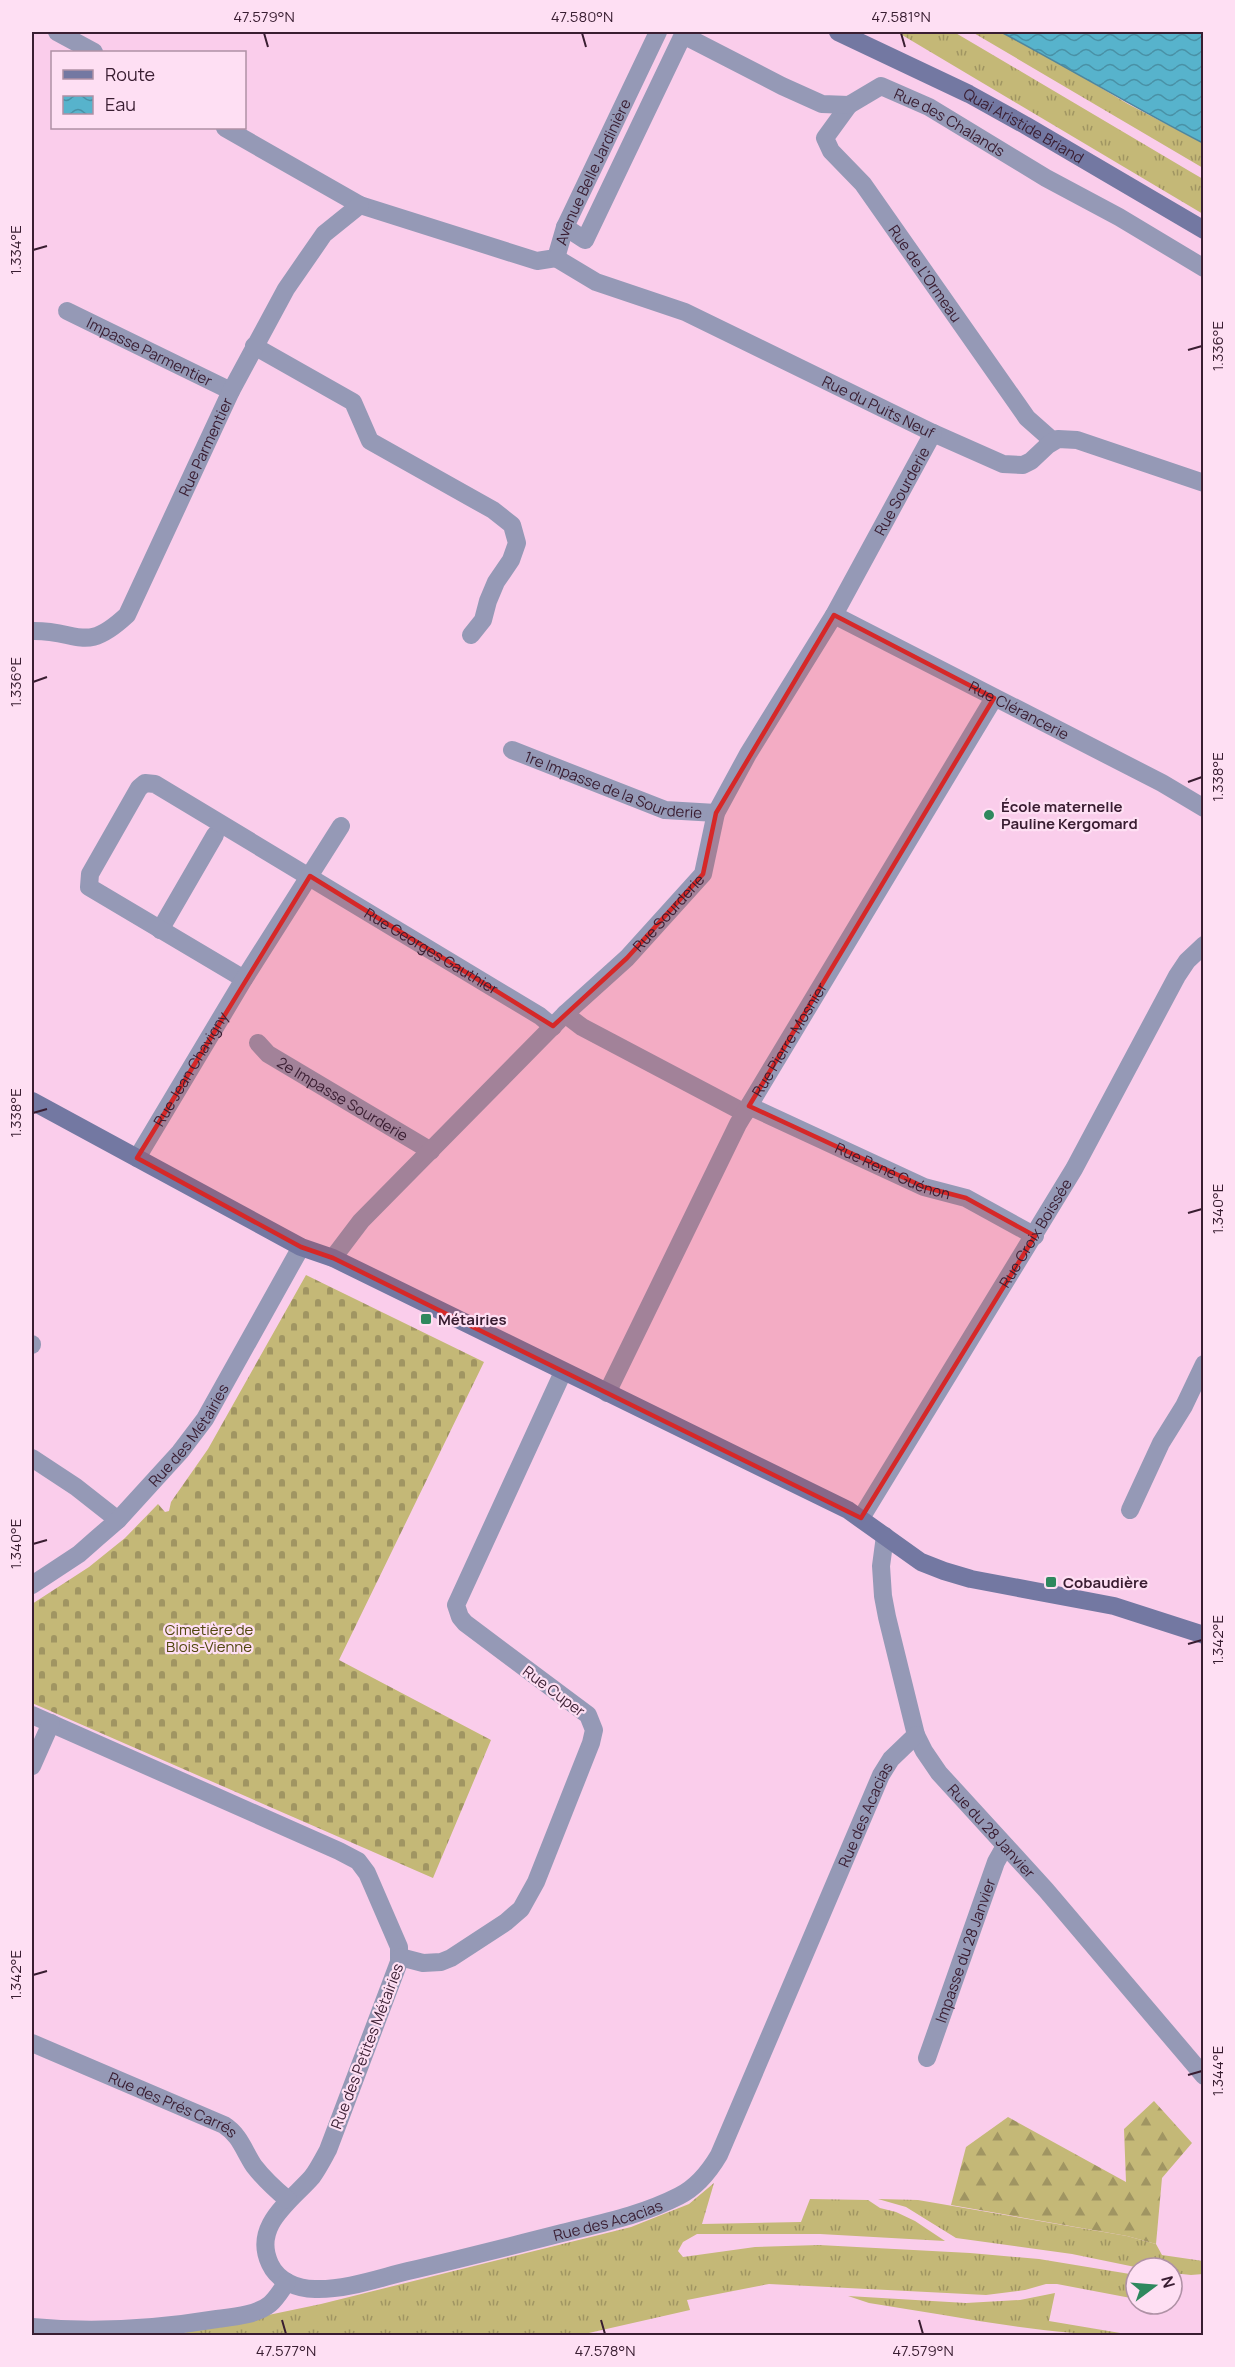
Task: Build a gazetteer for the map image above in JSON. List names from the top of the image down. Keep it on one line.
{"streets":{"street":["Rue des Chalands","Quai Aristide Briand","Avenue Belle Jardinière","Rue de L'Ormeau","Impasse Parmentier","Rue du Puits Neuf","Rue Parmentier","Rue Sourderie","Rue Clérancerie","1re Impasse de la Sourderie","Rue Georges Gauthier","Rue Pierre Mosnier","Rue Jean Chavigny","2e Impasse Sourderie","Rue René Guénon","Rue Croix Boissée","Rue des Métairies","Rue Cuper","Rue des Acacias","Rue du 28 Janvier","Impasse du 28 Janvier","Rue des Petites Métairies","Rue des Prés Carrés"]},"crossings":[["Rue des Chalands","Rue de L'Ormeau"],["Avenue Belle Jardinière","Rue du Puits Neuf"],["Avenue Belle Jardinière","Rue Parmentier"],["Rue de L'Ormeau","Rue du Puits Neuf"],["Impasse Parmentier","Rue Parmentier"],["Rue du Puits Neuf","Rue Sourderie"],["Rue Sourderie","Rue Clérancerie"],["Rue Sourderie","1re Impasse de la Sourderie"],["Rue Sourderie","Rue Georges Gauthier"],["Rue Sourderie","2e Impasse Sourderie"],["Rue Clérancerie","Rue Pierre Mosnier"],["Rue Georges Gauthier","Rue Jean Chavigny"],["Rue Georges Gauthier","Rue René Guénon"],["Rue Pierre Mosnier","Rue René Guénon"],["Rue René Guénon","Rue Croix Boissée"],["Rue Cuper","Rue des Petites Métairies"],["Rue des Acacias","Rue du 28 Janvier"],["Rue des Acacias","Rue des Petites Métairies"],["Rue du 28 Janvier","Impasse du 28 Janvier"],["Rue des Petites Métairies","Rue des Prés Carrés"]],"parks":["Cimetière de Blois-Vienne"],"places":{"other":["École maternelle Pauline Kergomard"],"transit":["Métairies","Cobaudière"]},"legend":["Route","Eau"],"north":"right","coordinates":["47.579°N","47.580°N","47.581°N","1.334°E","1.336°E","1.338°E","1.340°E","1.342°E","1.344°E","47.577°N","47.578°N"]}
